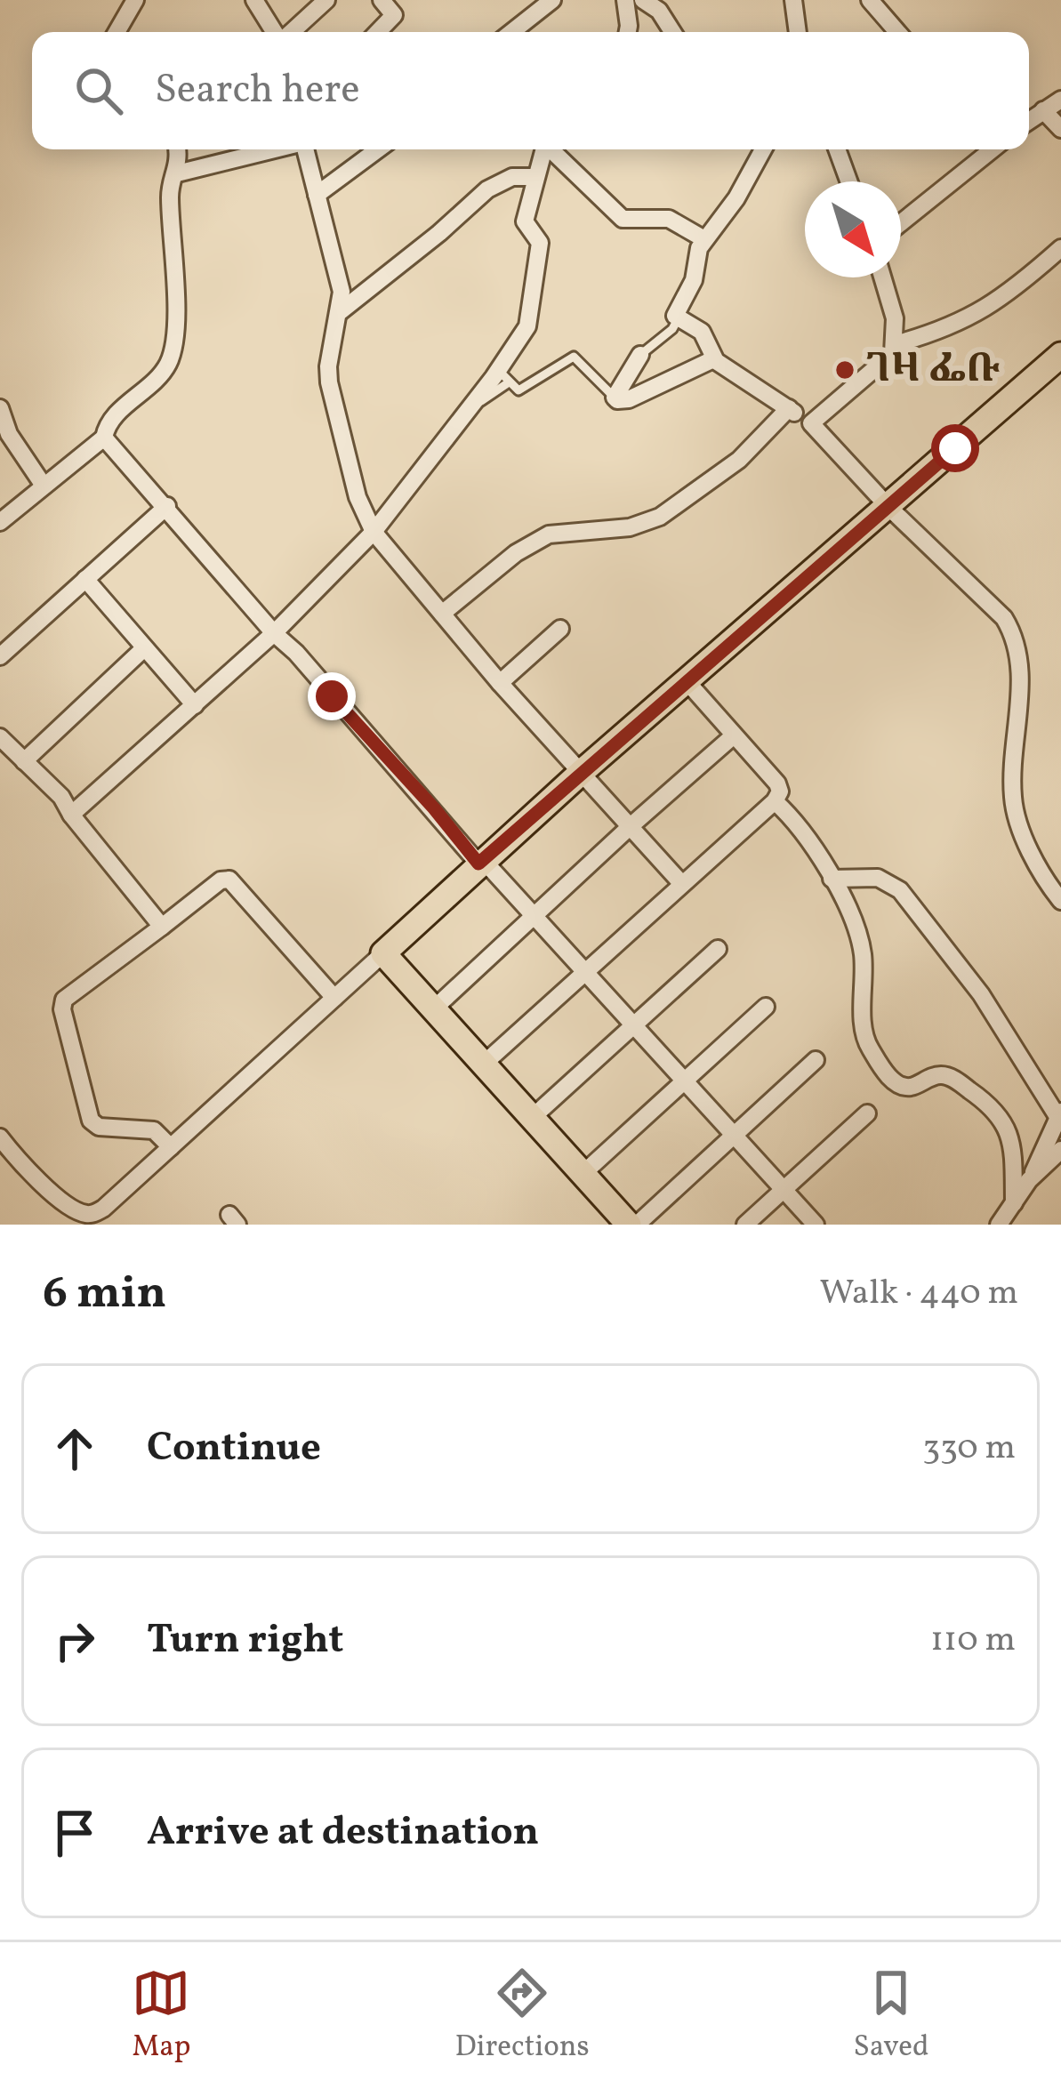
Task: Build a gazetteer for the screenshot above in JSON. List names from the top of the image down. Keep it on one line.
{"places":["ገዛ ፌቡ"],"north":"bottom right","page":{"search":"Search here","heading":["6 min","Walk · 440 m"],"list":[["Continue","330 m"],["Turn right","110 m"],"Arrive at destination"],"nav":["Map","Directions","Saved"]}}
